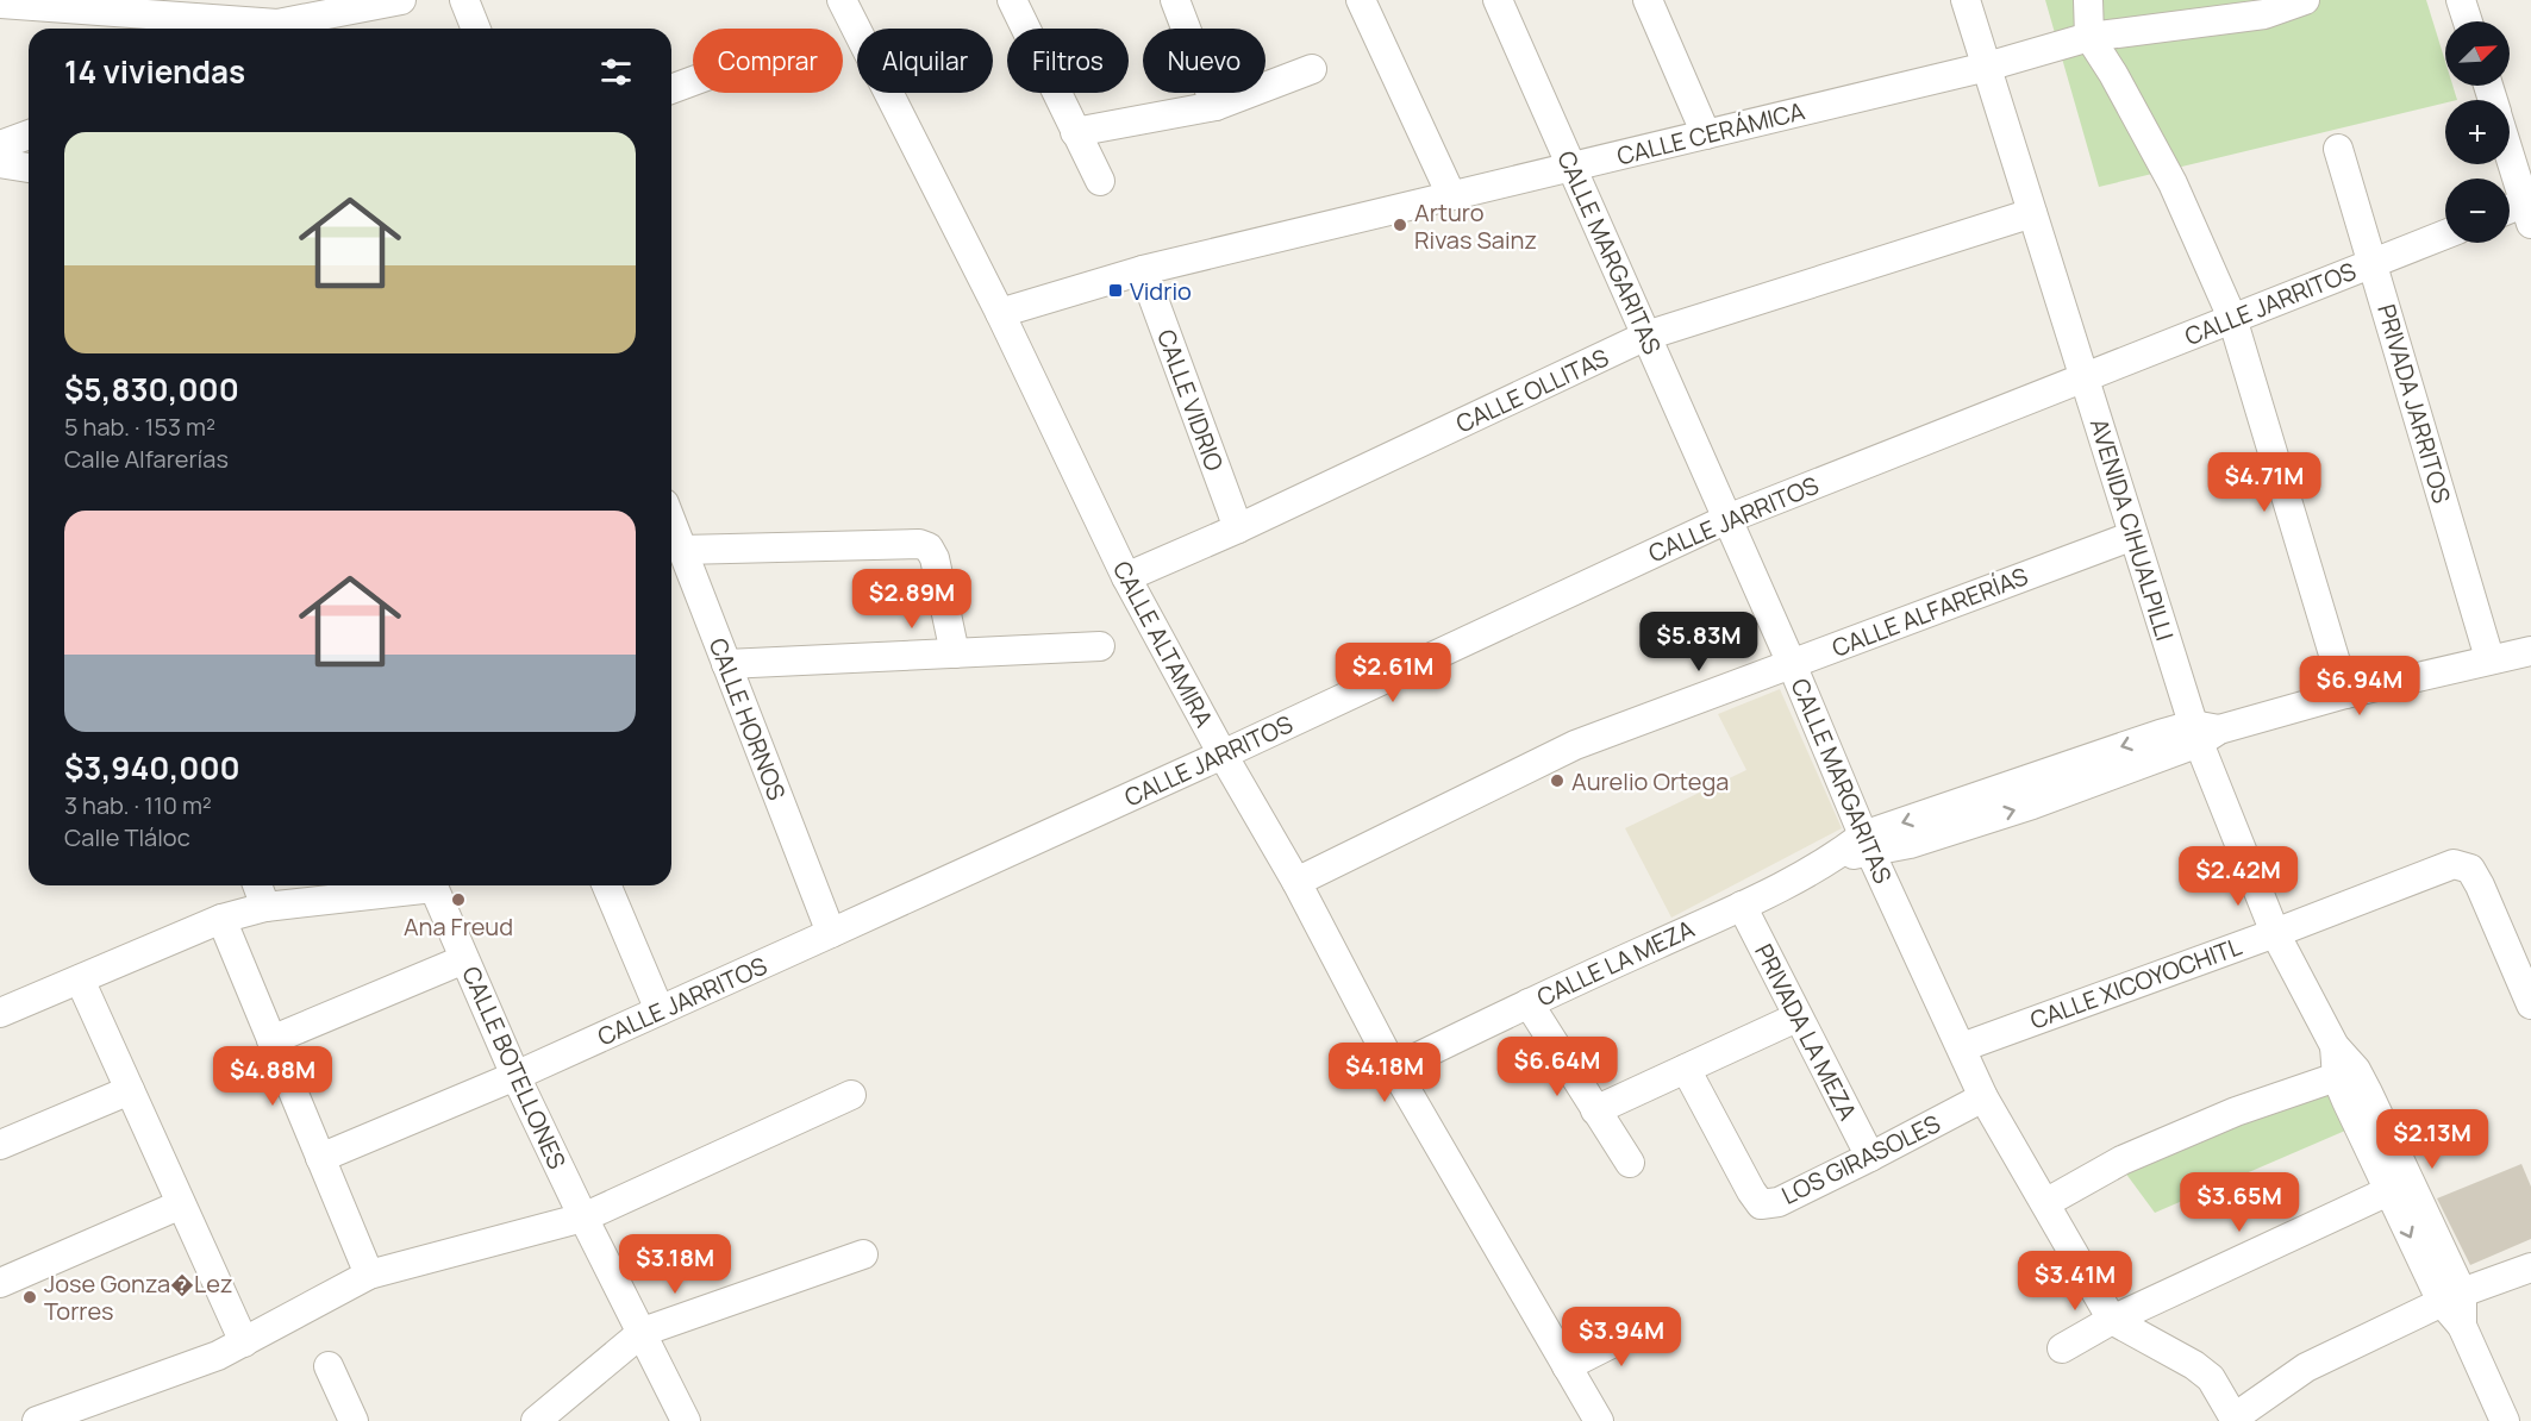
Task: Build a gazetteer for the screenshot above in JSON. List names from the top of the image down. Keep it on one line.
{"streets":{"street":["CALLE CERÁMICA","CALLE MARGARITAS","CALLE JARRITOS","CALLE OLLITAS","CALLE VIDRIO","PRIVADA JARRITOS","AVENIDA CIHUALPILLI","CALLE ALFARERÍAS","CALLE ALTAMIRA","CALLE HORNOS","CALLE LA MEZA","CALLE XICOYOCHITL","PRIVADA LA MEZA","CALLE BOTELLONES","LOS GIRASOLES"]},"crossings":[["CALLE CERÁMICA","CALLE MARGARITAS"],["CALLE CERÁMICA","CALLE VIDRIO"],["CALLE CERÁMICA","AVENIDA CIHUALPILLI"],["CALLE CERÁMICA","CALLE ALTAMIRA"],["CALLE MARGARITAS","CALLE JARRITOS"],["CALLE MARGARITAS","CALLE OLLITAS"],["CALLE MARGARITAS","CALLE ALFARERÍAS"],["CALLE MARGARITAS","CALLE LA MEZA"],["CALLE MARGARITAS","CALLE XICOYOCHITL"],["CALLE MARGARITAS","LOS GIRASOLES"],["CALLE JARRITOS","PRIVADA JARRITOS"],["CALLE JARRITOS","AVENIDA CIHUALPILLI"],["CALLE JARRITOS","CALLE ALTAMIRA"],["CALLE JARRITOS","CALLE HORNOS"],["CALLE JARRITOS","CALLE BOTELLONES"],["CALLE OLLITAS","CALLE VIDRIO"],["CALLE OLLITAS","AVENIDA CIHUALPILLI"],["CALLE OLLITAS","CALLE ALTAMIRA"],["PRIVADA JARRITOS","CALLE LA MEZA"],["AVENIDA CIHUALPILLI","CALLE ALFARERÍAS"],["AVENIDA CIHUALPILLI","CALLE LA MEZA"],["AVENIDA CIHUALPILLI","CALLE XICOYOCHITL"],["CALLE ALFARERÍAS","CALLE ALTAMIRA"],["CALLE ALTAMIRA","CALLE LA MEZA"],["CALLE LA MEZA","PRIVADA LA MEZA"],["PRIVADA LA MEZA","LOS GIRASOLES"]],"places":{"other":["Arturo Rivas Sainz","Aurelio Ortega","Ana Freud","Jose Gonza�Lez Torres"],"transit":["Vidrio"]},"north":"top right","page":{"map_buttons":["+","−"],"chip":["Comprar","Alquilar","Filtros","Nuevo"],"heading":"14 viviendas","list":[{"name":"$5,830,000","note":"5 hab. · 153 m² · Calle Alfarerías"},{"name":"$3,940,000","note":"3 hab. · 110 m² · Calle Tláloc"}],"price":["$4.71M","$2.89M","$5.83M","$2.61M","$6.94M","$2.42M","$6.64M","$4.18M","$4.88M","$2.13M","$3.65M","$3.18M","$3.41M","$3.94M"]}}
